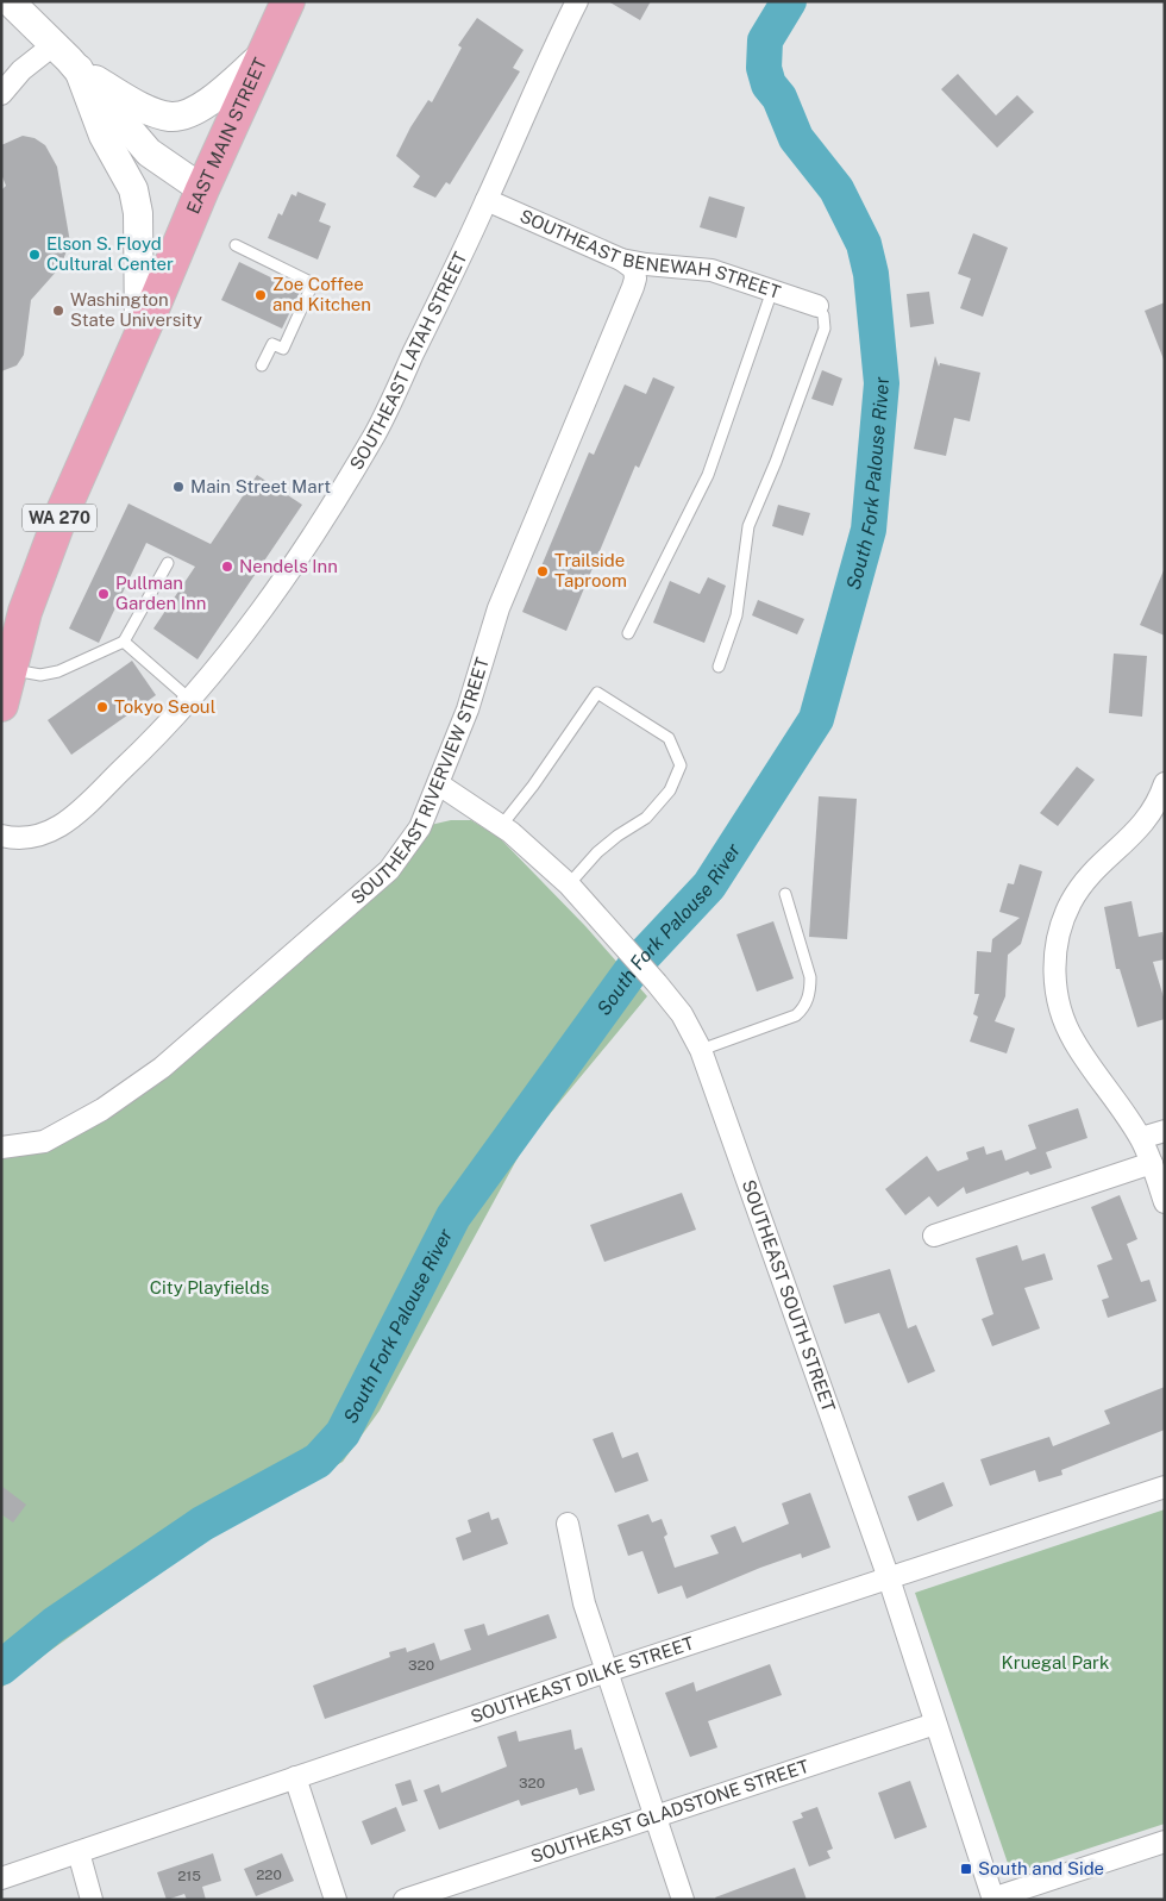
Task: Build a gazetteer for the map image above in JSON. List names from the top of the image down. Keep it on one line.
{"streets":{"main road":["EAST MAIN STREET","WA 270"],"street":["SOUTHEAST BENEWAH STREET","SOUTHEAST LATAH STREET","SOUTHEAST RIVERVIEW STREET","SOUTHEAST SOUTH STREET","SOUTHEAST DILKE STREET","SOUTHEAST GLADSTONE STREET"]},"crossings":[["SOUTHEAST BENEWAH STREET","SOUTHEAST LATAH STREET"],["SOUTHEAST BENEWAH STREET","SOUTHEAST RIVERVIEW STREET"],["SOUTHEAST RIVERVIEW STREET","SOUTHEAST SOUTH STREET"],["SOUTHEAST SOUTH STREET","SOUTHEAST DILKE STREET"],["SOUTHEAST SOUTH STREET","SOUTHEAST GLADSTONE STREET"]],"water":["South Fork Palouse River"],"parks":["City Playfields","Kruegal Park"],"places":{"other":["Elson S. Floyd Cultural Center","Zoe Coffee and Kitchen","Washington State University","Main Street Mart","Nendels Inn","Trailside Taproom","Pullman Garden Inn","Tokyo Seoul"],"transit":["South and Side"]},"house_numbers":["320","320","220","215"]}
